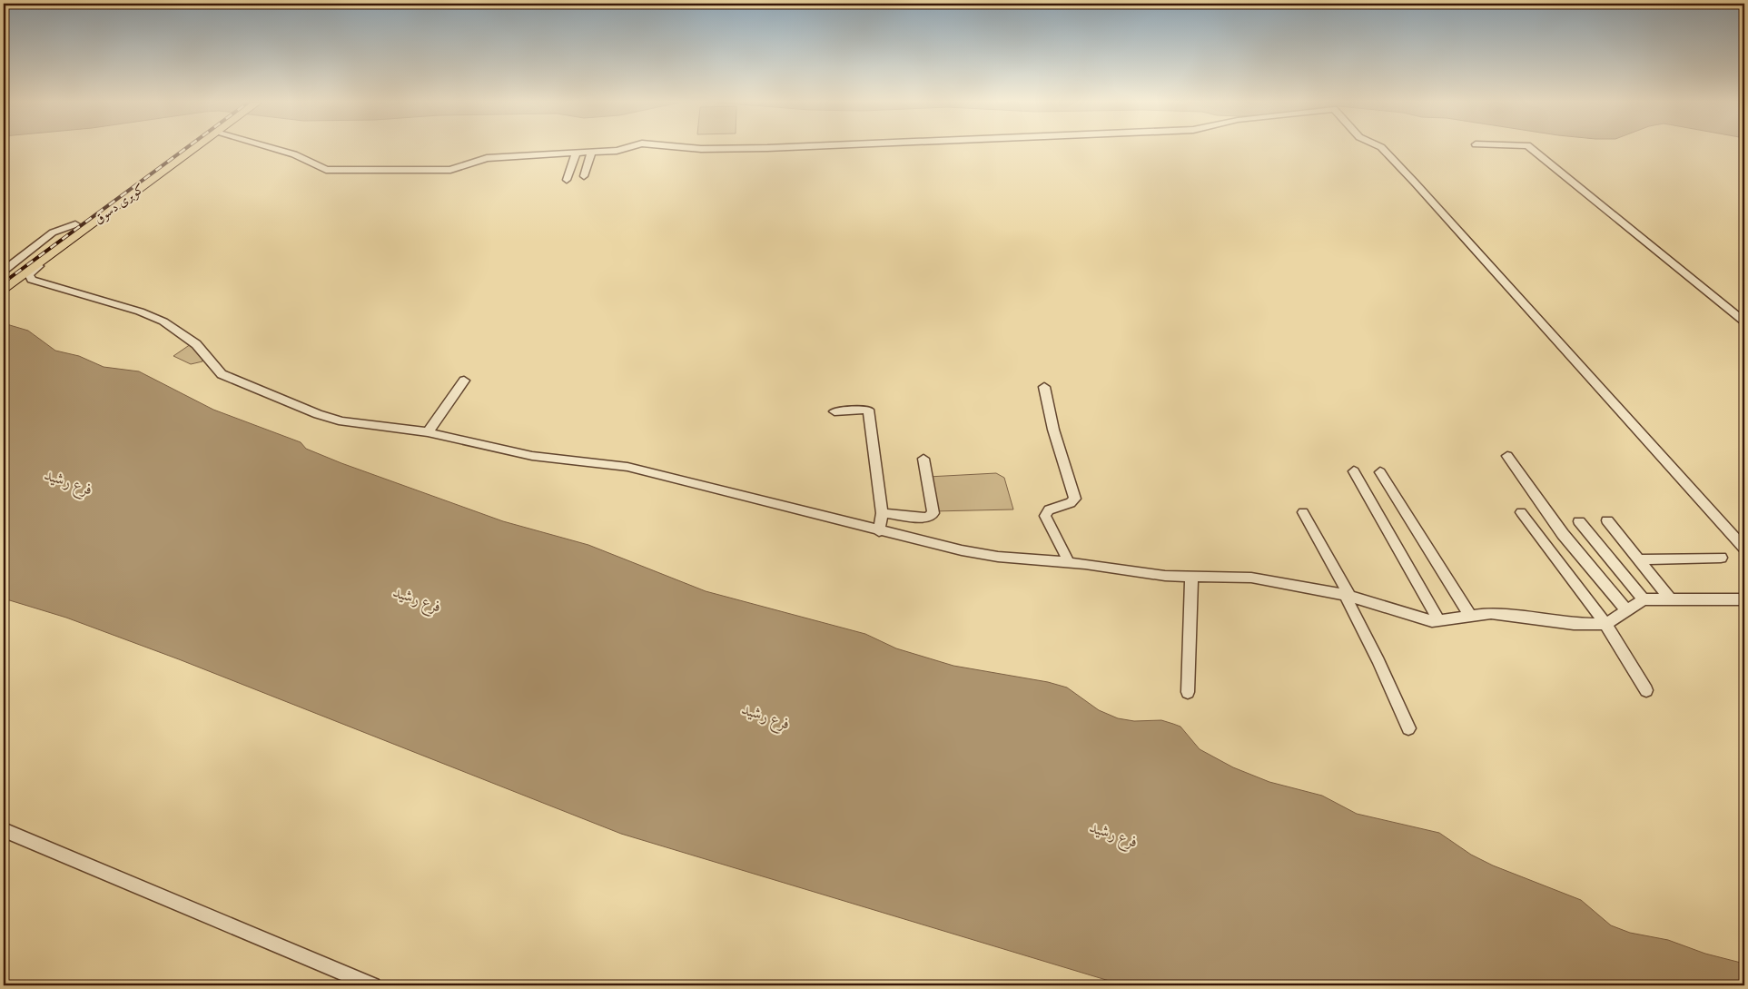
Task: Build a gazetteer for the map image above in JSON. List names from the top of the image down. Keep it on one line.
{"streets":{"highway":["كوبرى دسوق"]},"water":["فرع رشيد"]}
